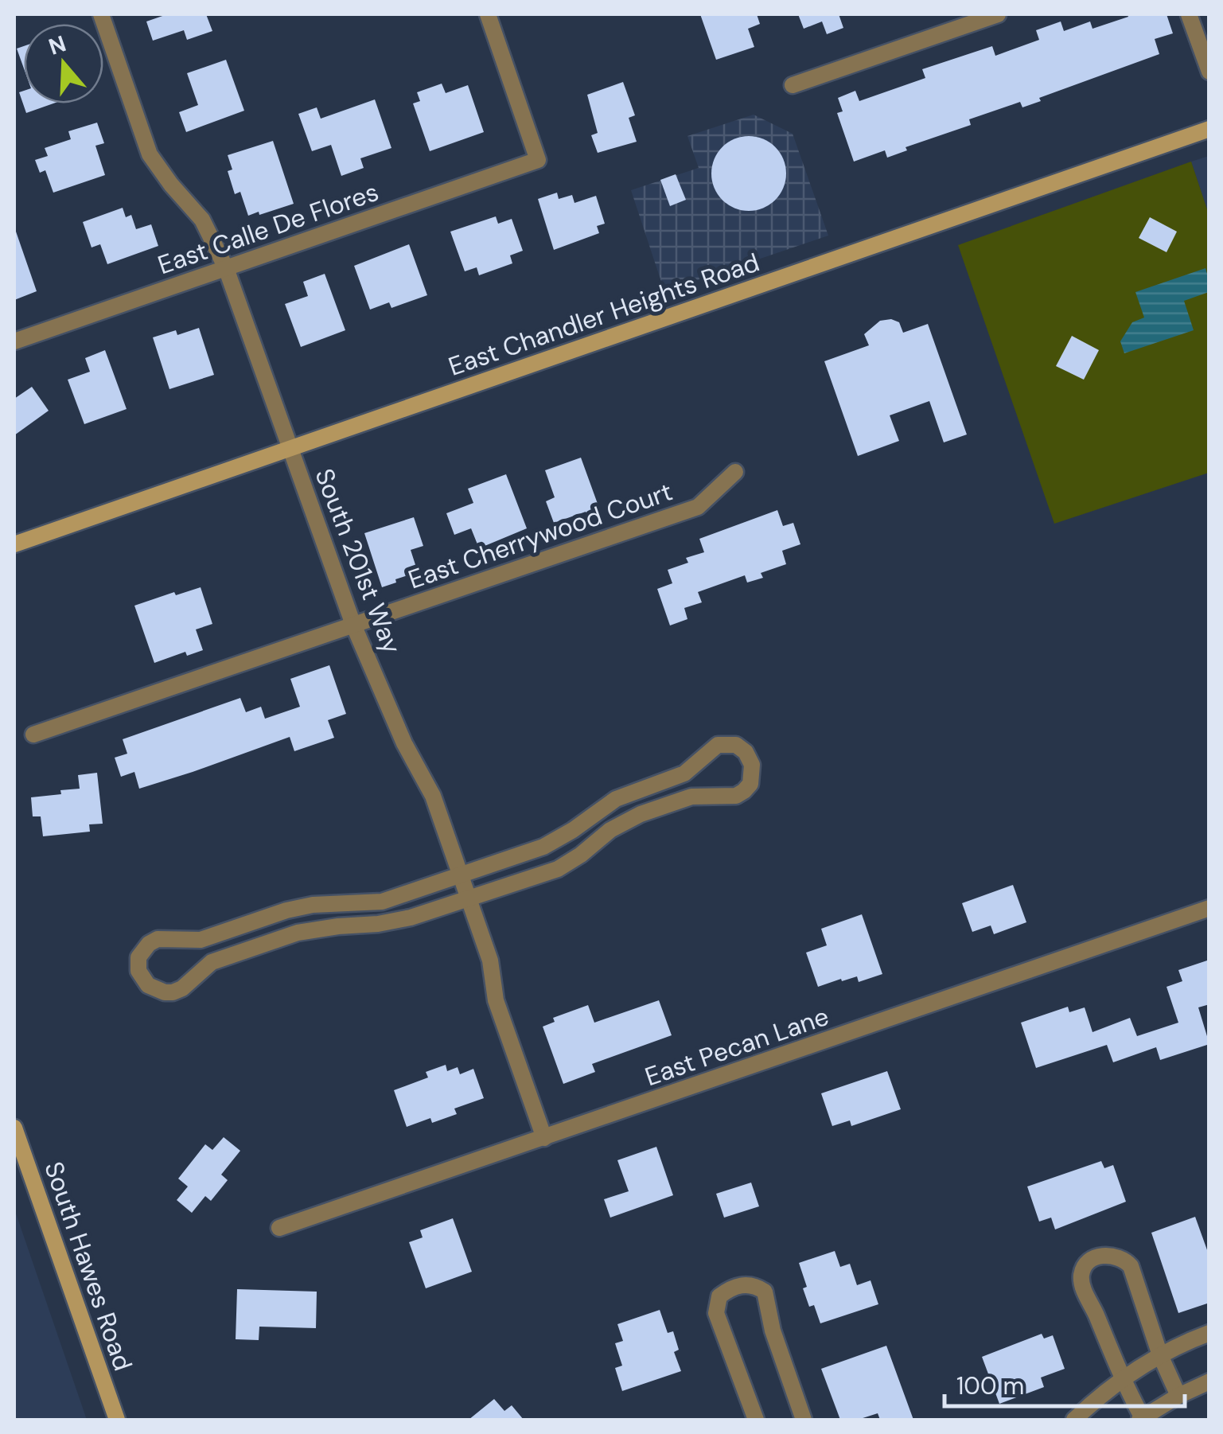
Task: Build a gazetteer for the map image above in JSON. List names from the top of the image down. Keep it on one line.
{"streets":{"main road":["East Chandler Heights Road","South Hawes Road"],"street":["East Calle De Flores","East Cherrywood Court","South 201st Way","East Pecan Lane"]},"crossings":[["East Calle De Flores","South 201st Way"],["East Chandler Heights Road","South 201st Way"],["East Cherrywood Court","South 201st Way"],["South 201st Way","East Pecan Lane"]],"scale_bar":"100 m","north":"top"}
